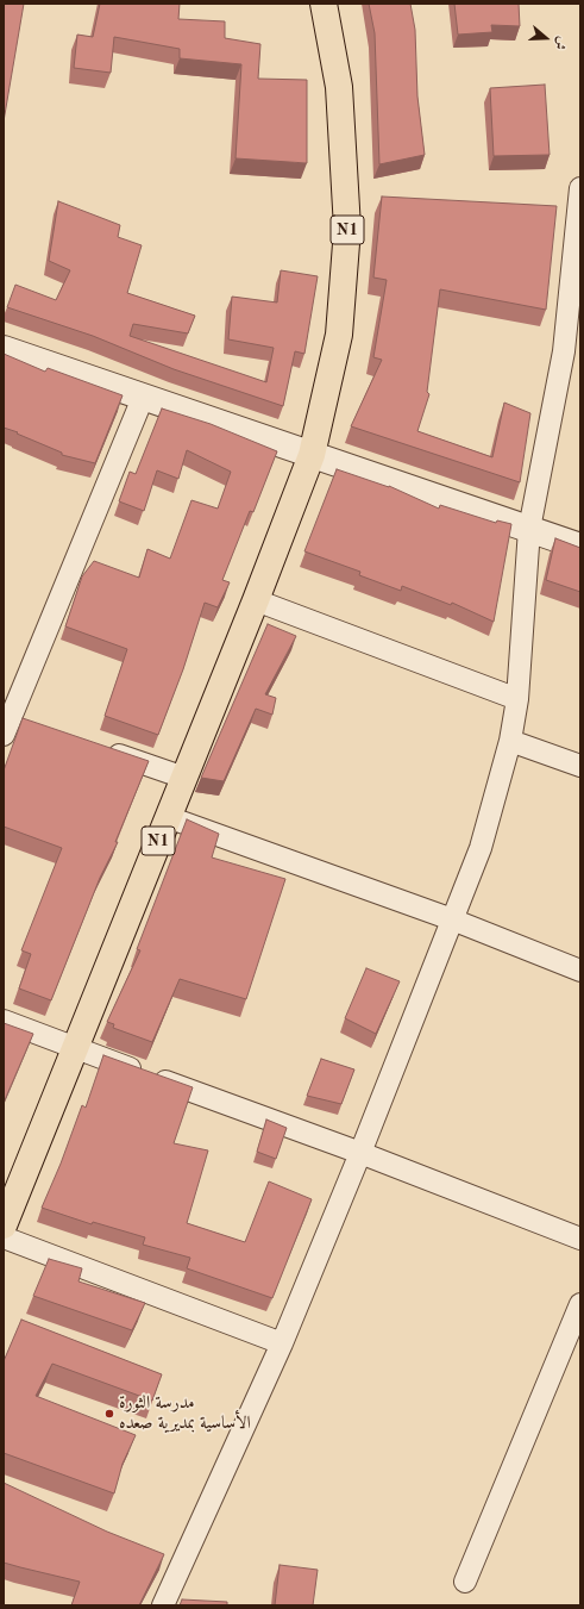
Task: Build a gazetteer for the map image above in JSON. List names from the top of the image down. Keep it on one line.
{"streets":{"highway":["N1"]},"places":["مدرسة الثورة الأساسية بمديرية صعده"],"north":"right"}
